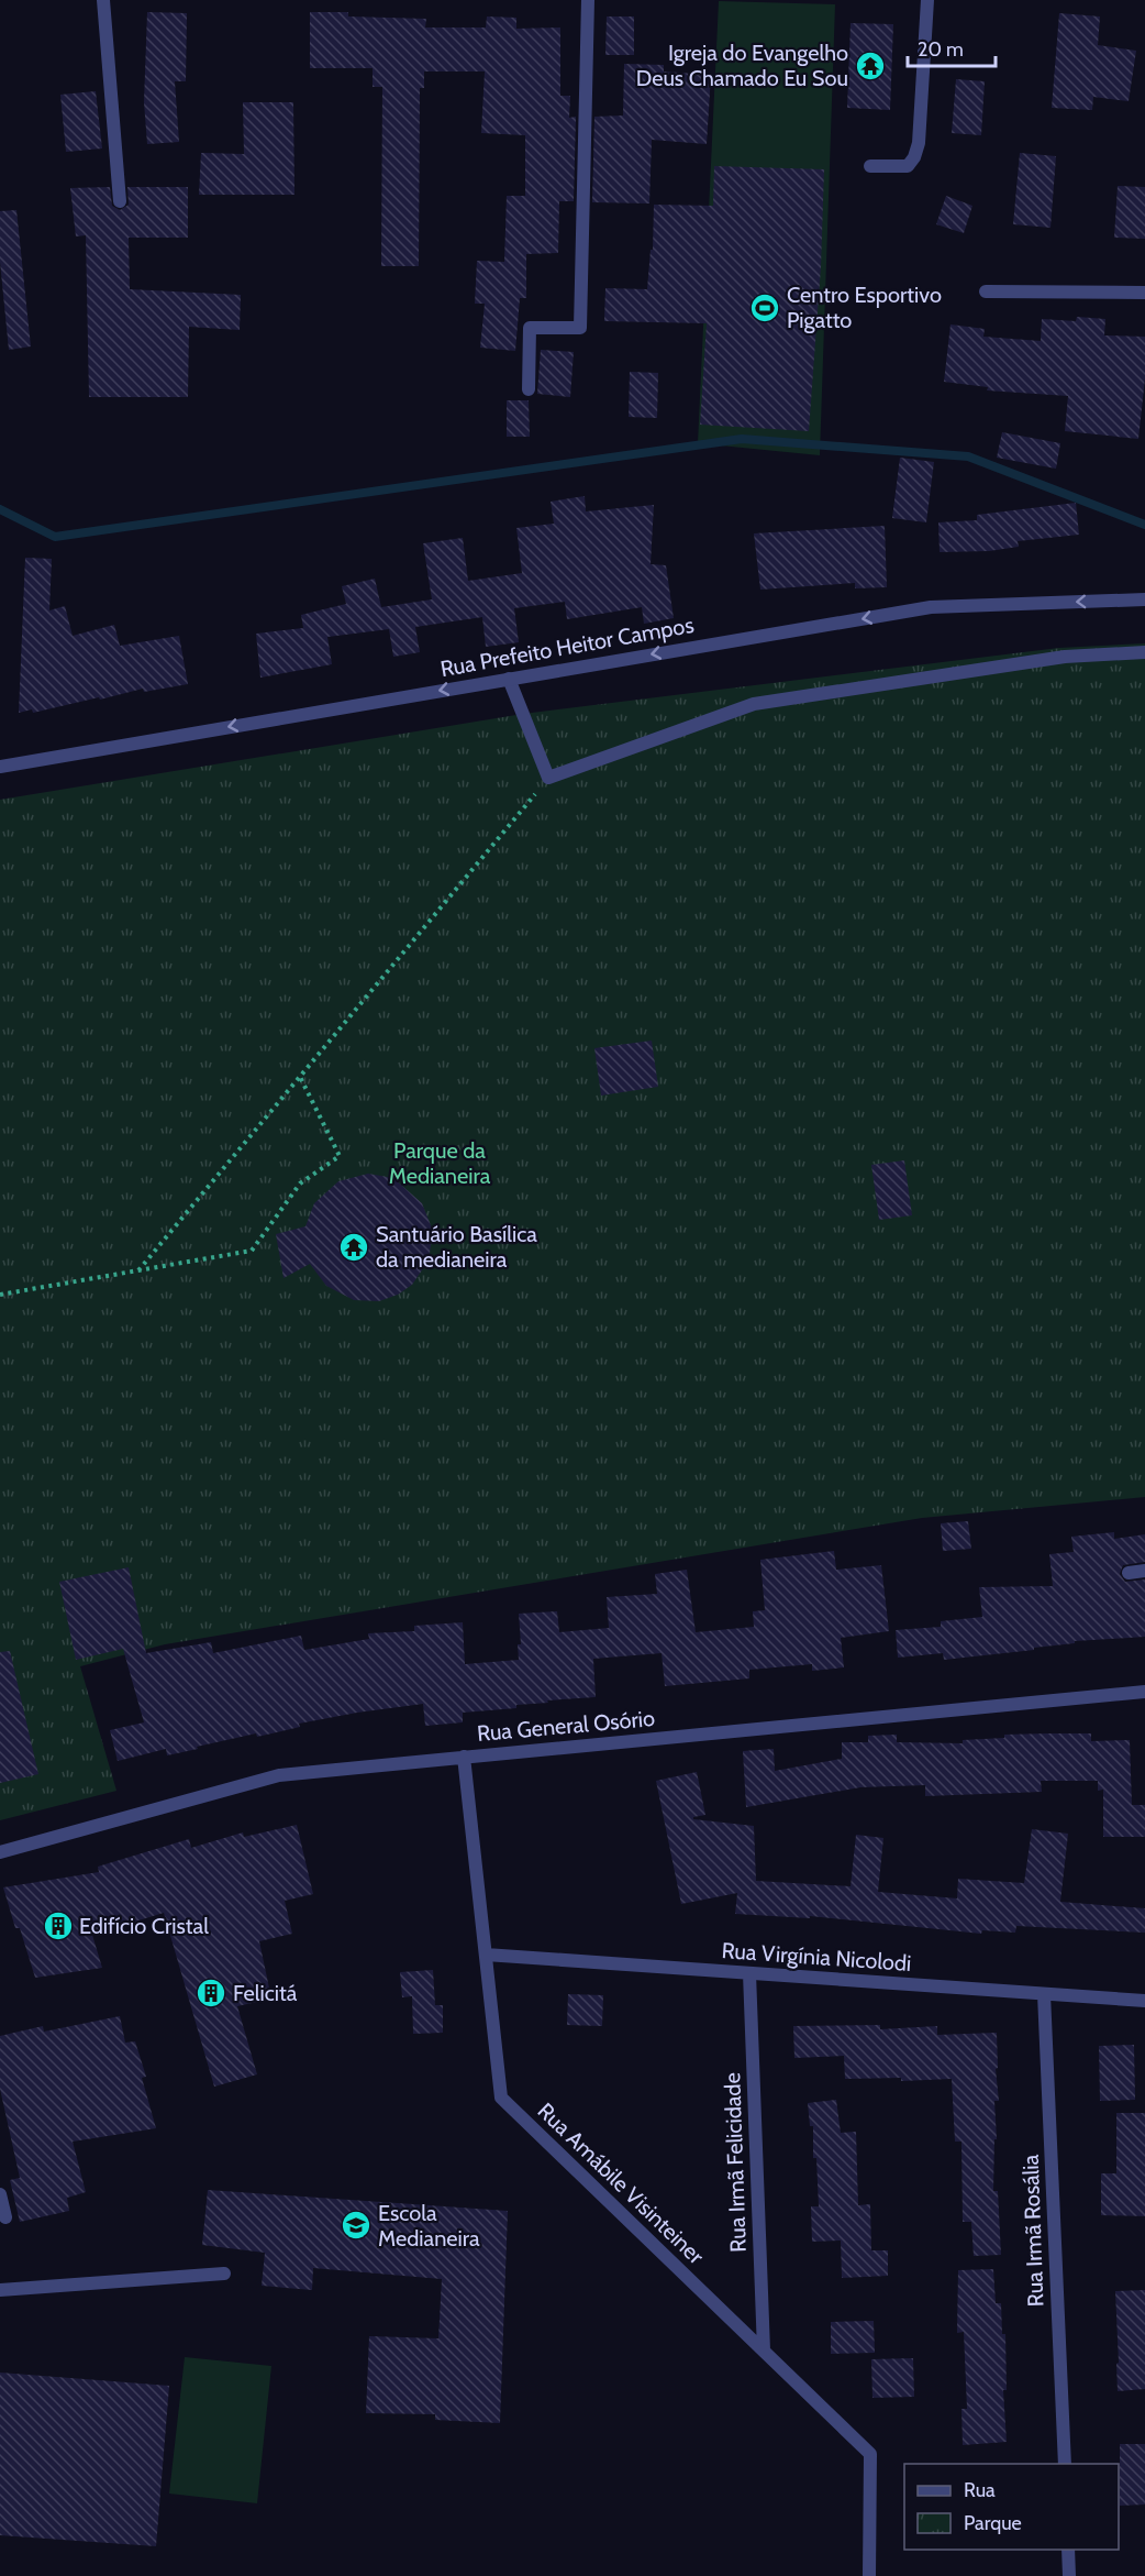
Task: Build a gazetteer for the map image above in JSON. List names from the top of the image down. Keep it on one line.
{"streets":{"street":["Rua Prefeito Heitor Campos","Rua General Osório","Rua Virgínia Nicolodi","Rua Irmã Felicidade","Rua Amábile Visinteiner","Rua Irmã Rosália"]},"crossings":[["Rua General Osório","Rua Amábile Visinteiner"],["Rua Virgínia Nicolodi","Rua Irmã Felicidade"],["Rua Virgínia Nicolodi","Rua Amábile Visinteiner"],["Rua Virgínia Nicolodi","Rua Irmã Rosália"],["Rua Irmã Felicidade","Rua Amábile Visinteiner"]],"parks":["Parque da Medianeira"],"places":{"temple":["Igreja do Evangelho Deus Chamado Eu Sou","Santuário Basílica da medianeira"],"sports":["Centro Esportivo Pigatto"],"building":["Edifício Cristal","Felicitá"],"school or university":["Escola Medianeira"]},"legend":["Rua","Parque"],"scale_bar":"20 m"}
